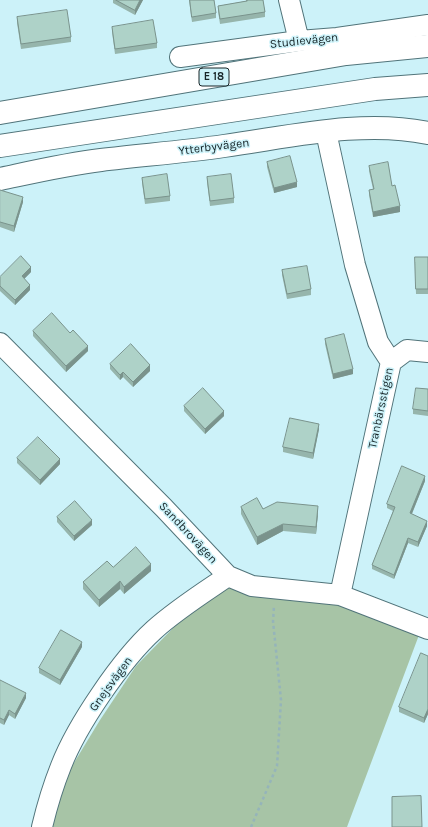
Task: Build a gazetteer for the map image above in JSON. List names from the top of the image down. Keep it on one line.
{"streets":{"main road":["E 18","Ytterbyvägen"],"street":["Studievägen","Tranbärsstigen","Sandbrovägen","Gnejsvägen"]},"crossings":[["Ytterbyvägen","Tranbärsstigen"],["Tranbärsstigen","Sandbrovägen"],["Sandbrovägen","Gnejsvägen"]]}
